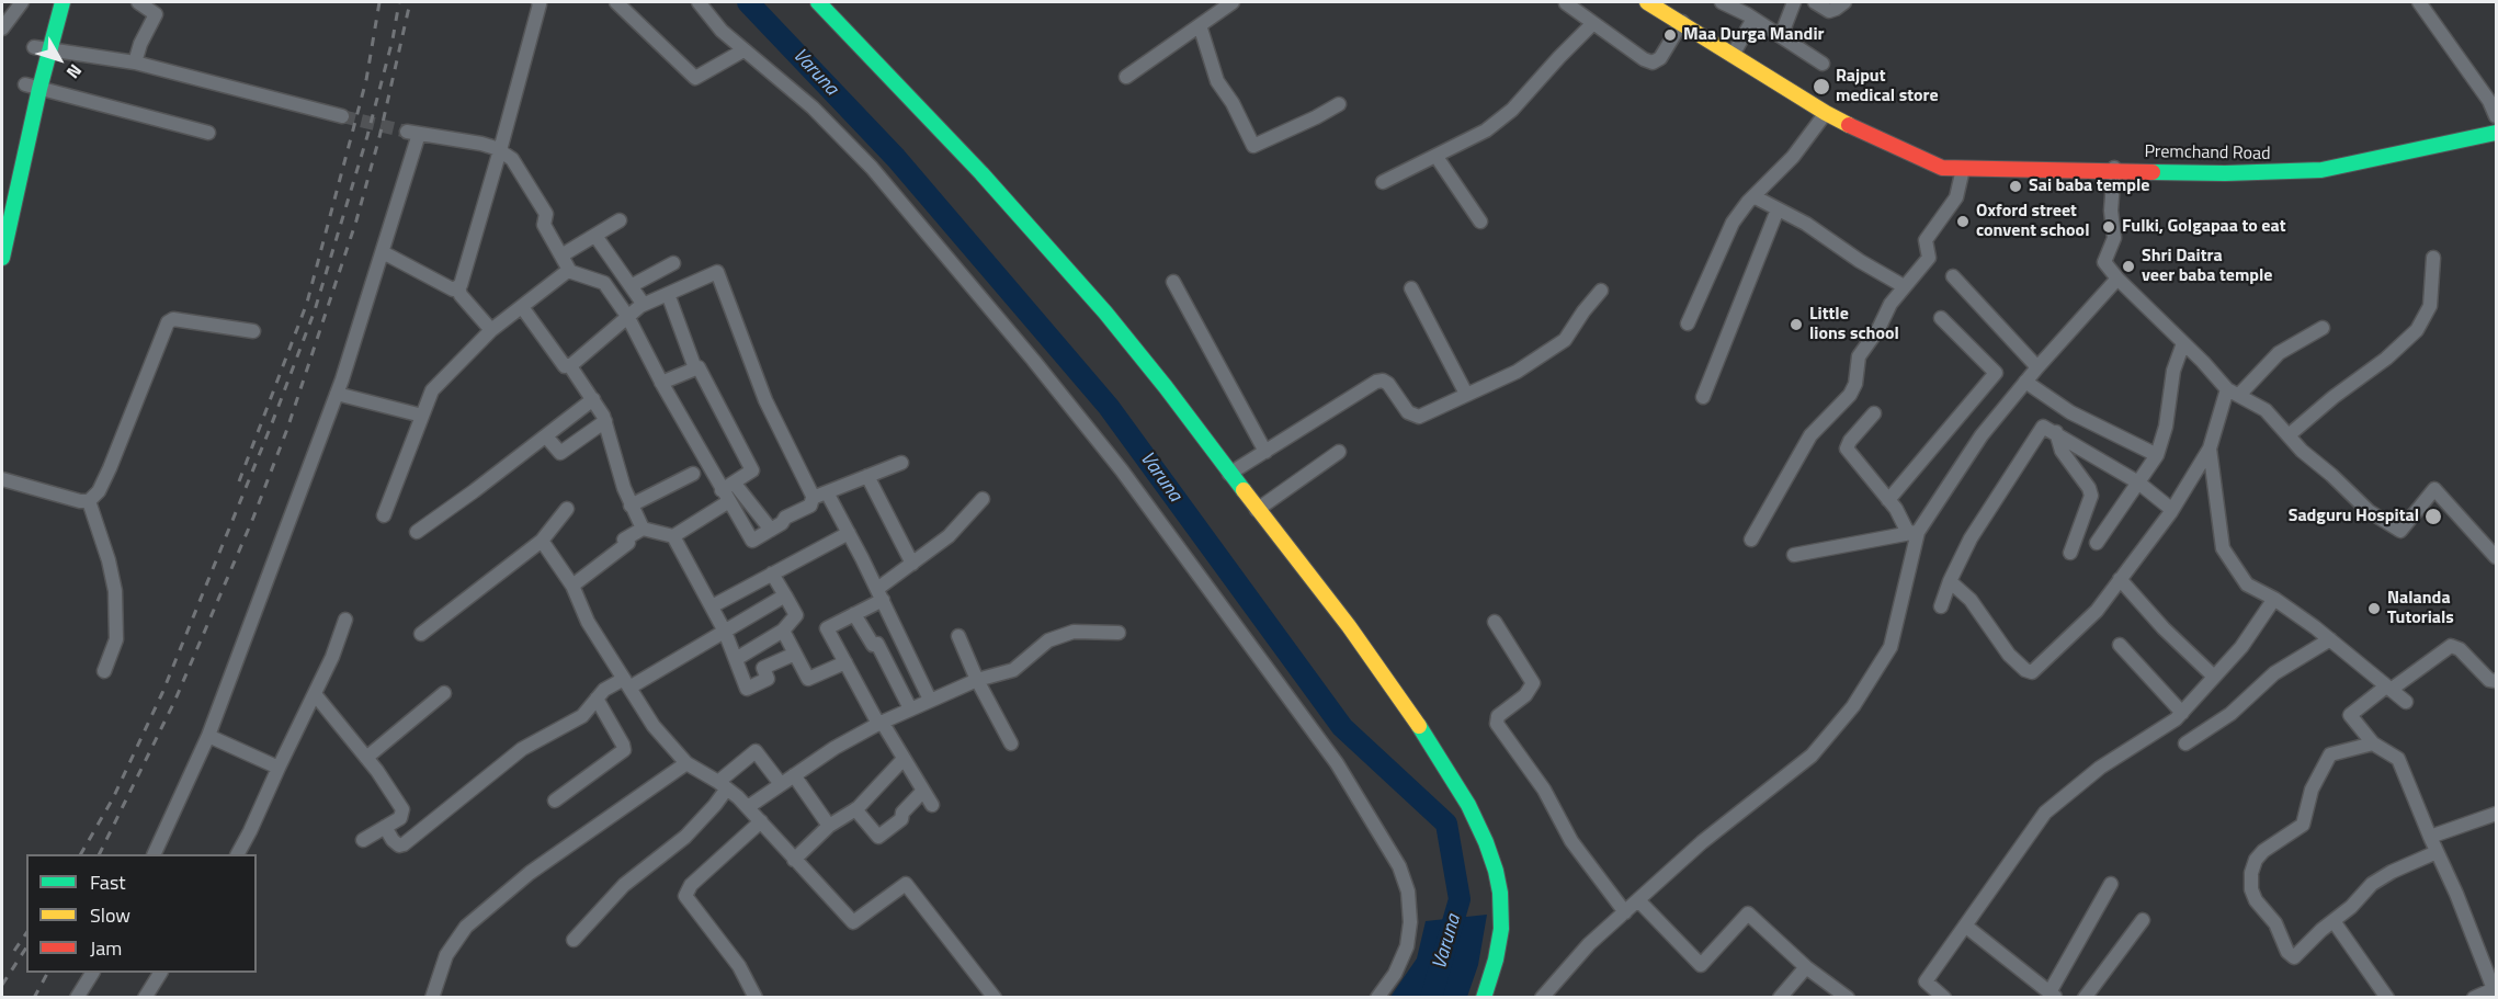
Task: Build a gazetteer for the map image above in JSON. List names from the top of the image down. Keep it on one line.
{"streets":{"main road":["Premchand Road"]},"water":["Varuna"],"places":["Maa Durga Mandir","Rajput medical store","Sai baba temple","Oxford street convent school","Fulki, Golgapaa to eat","Shri Daitra veer baba temple","Little lions school","Sadguru Hospital","Nalanda Tutorials"],"legend":["Fast","Slow","Jam"],"north":"bottom right"}
